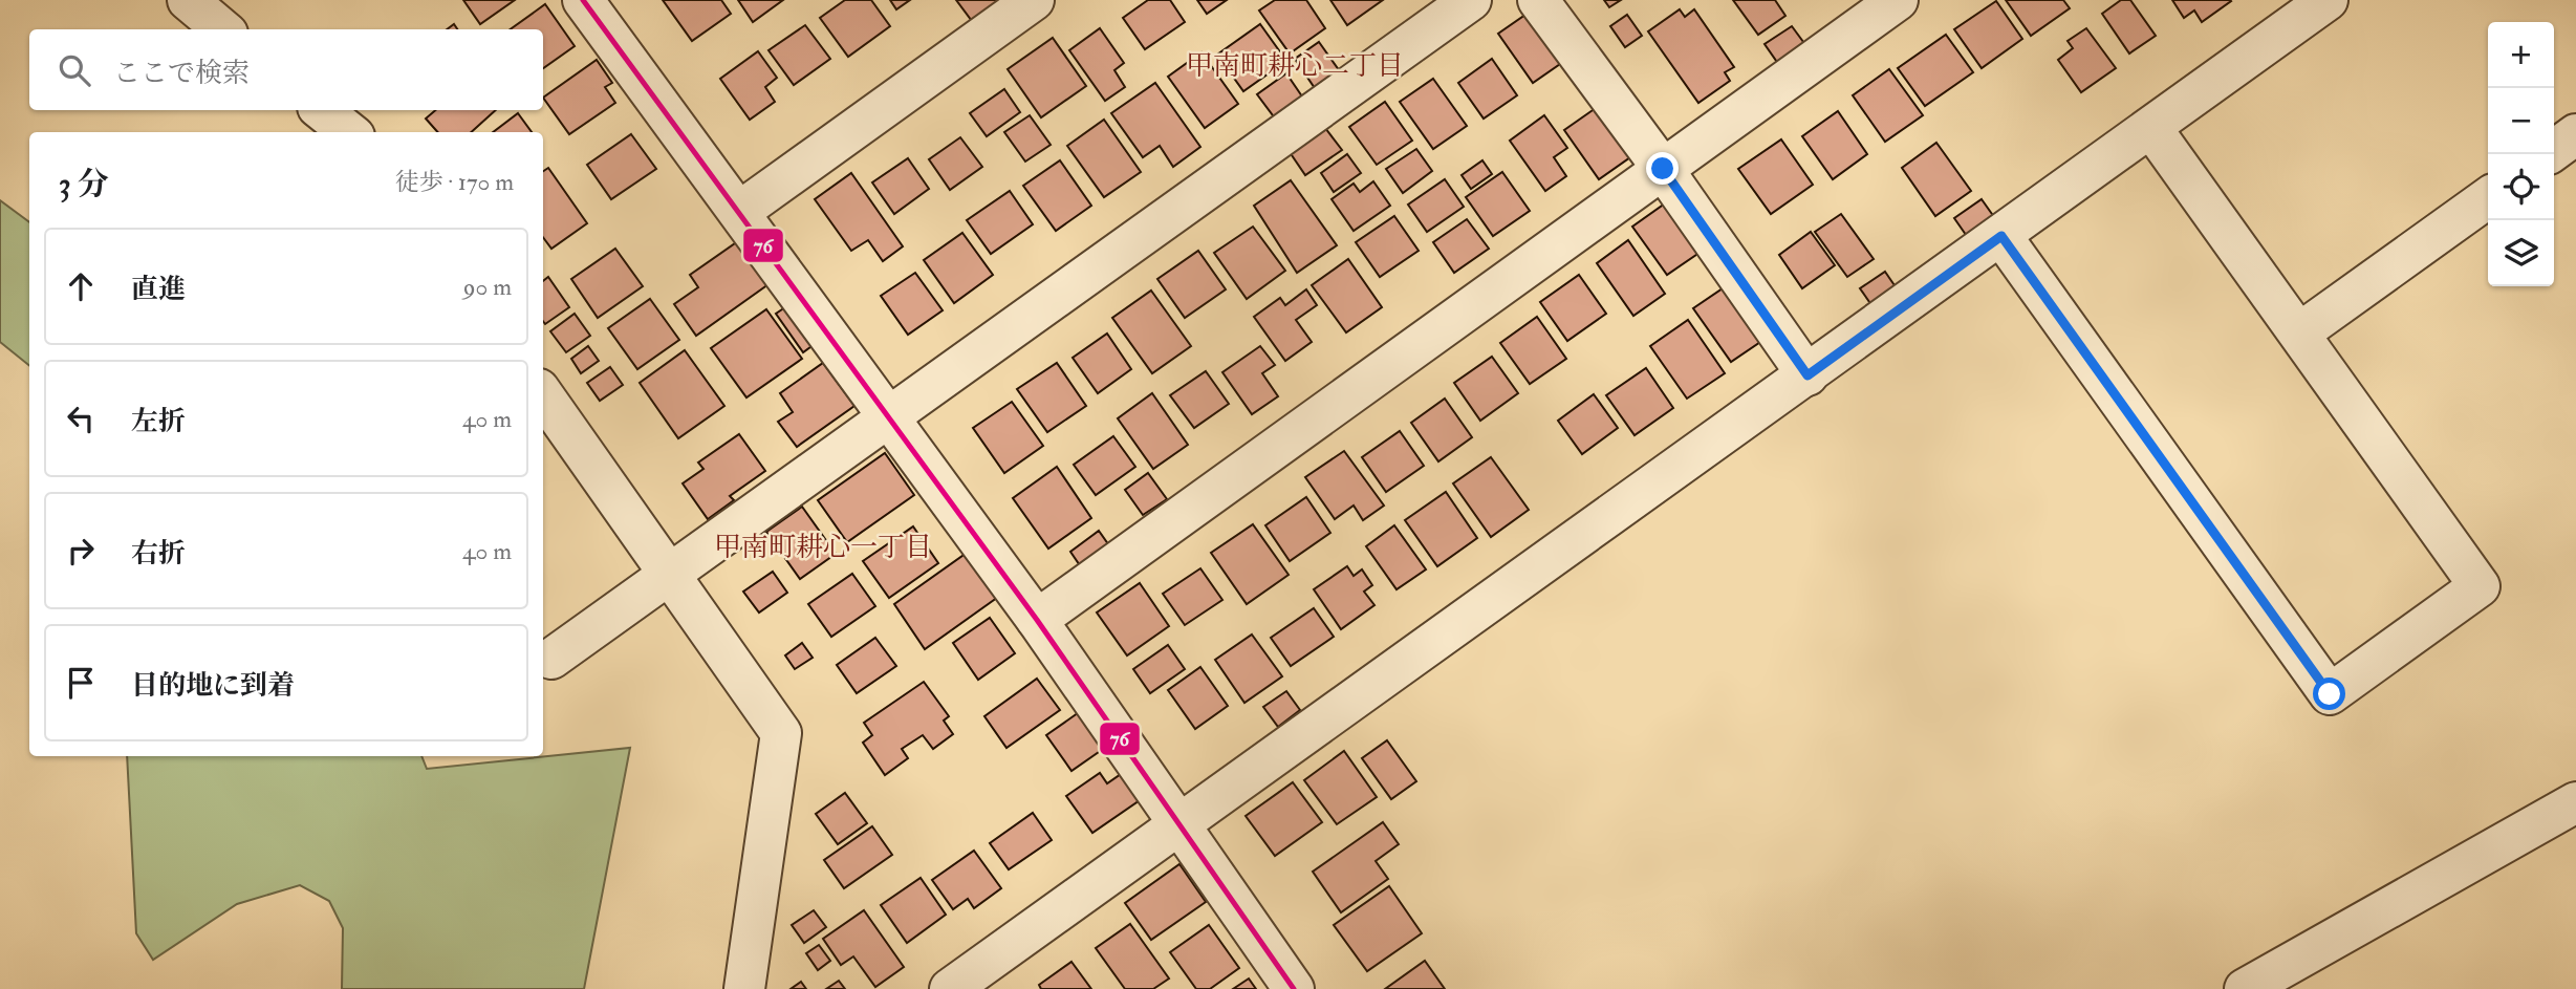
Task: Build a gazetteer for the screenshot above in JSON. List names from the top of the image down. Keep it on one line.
{"districts":["甲南町耕心二丁目","甲南町耕心一丁目"],"lines":["transit line 76"],"page":{"map_buttons":["+","−"],"search":"ここで検索","heading":["3 分","徒歩 · 170 m"],"list":[["直進","90 m"],["左折","40 m"],["右折","40 m"],"目的地に到着"]}}
